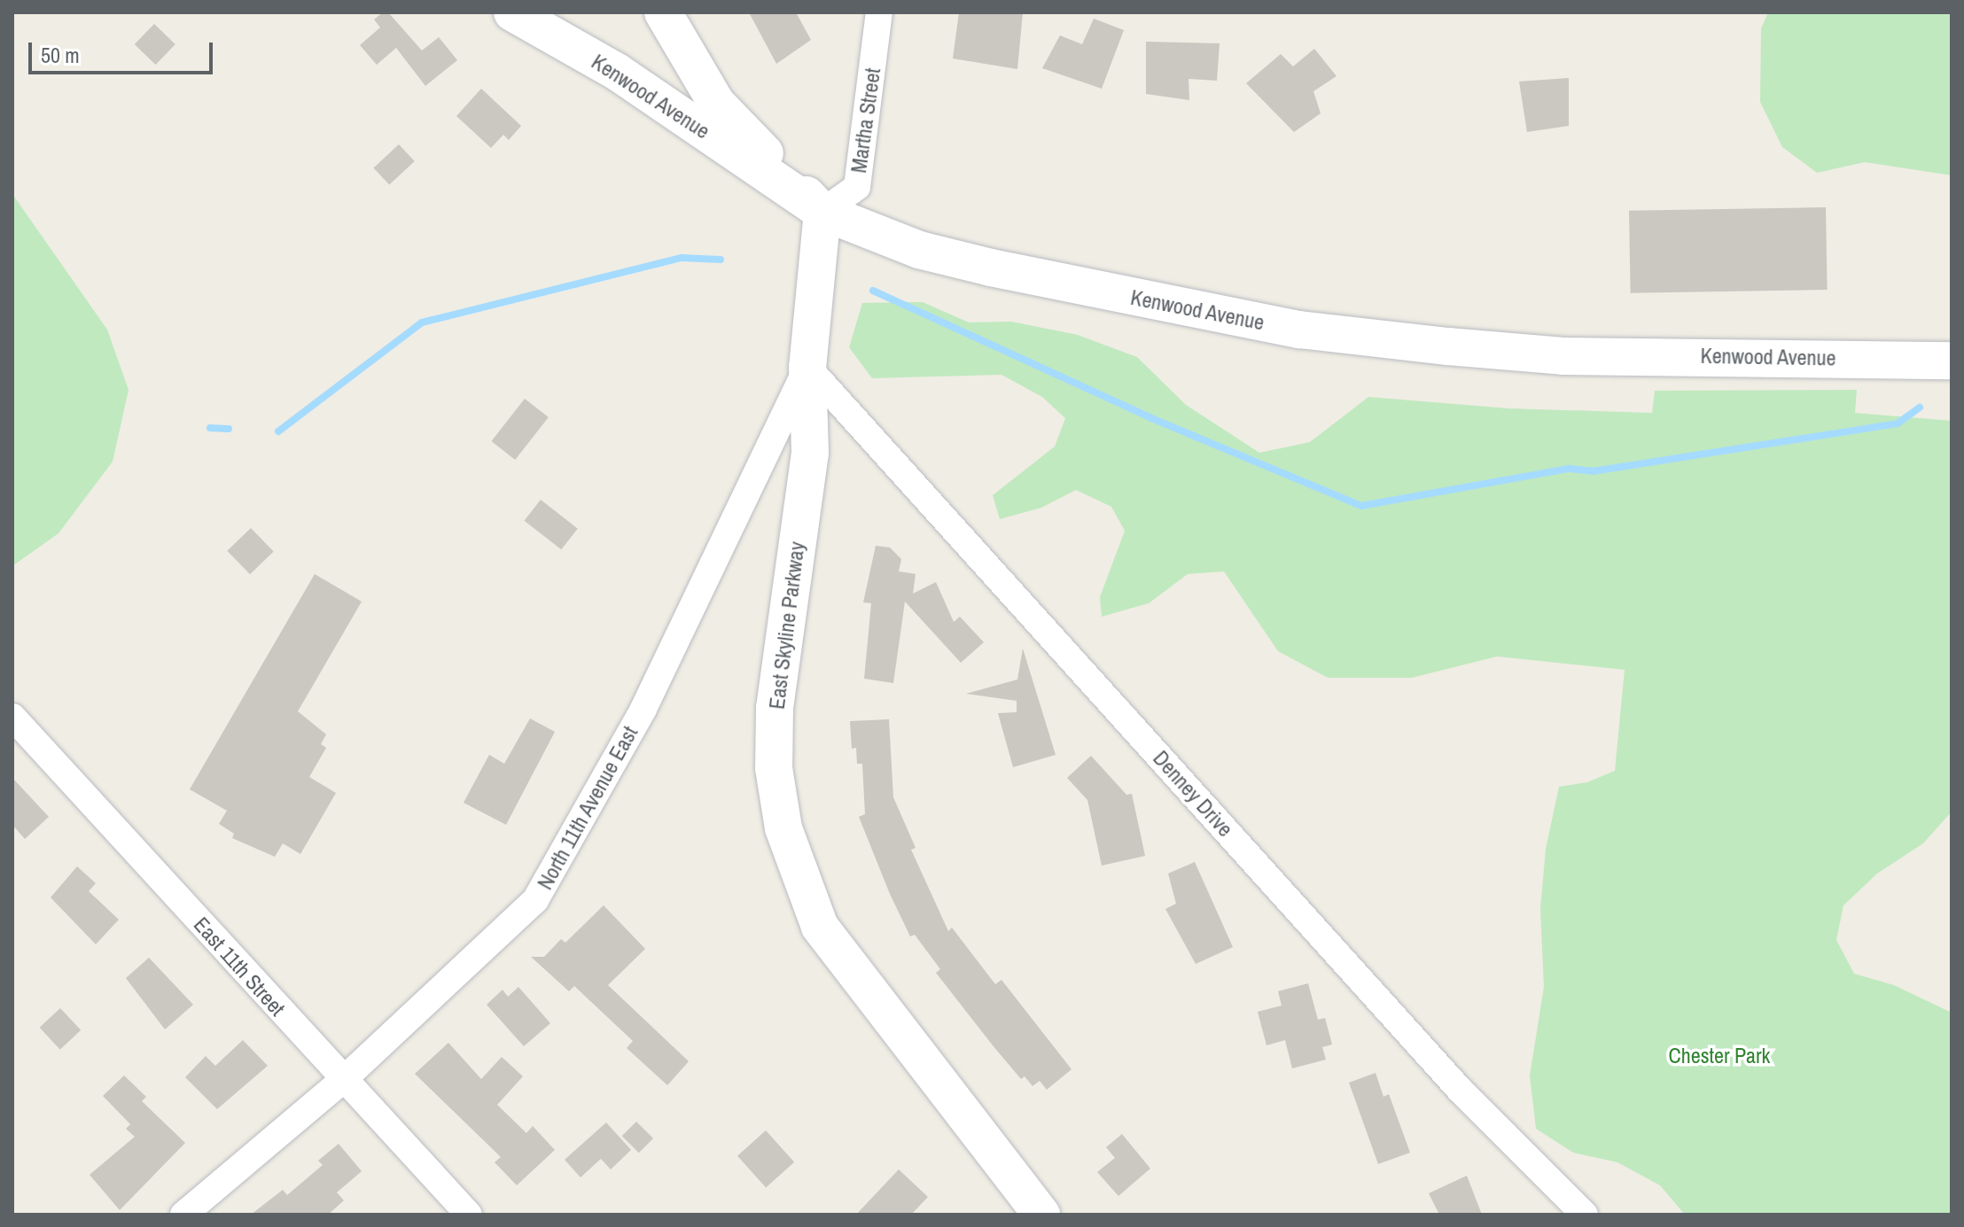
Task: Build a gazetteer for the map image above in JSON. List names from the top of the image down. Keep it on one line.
{"streets":{"street":["Kenwood Avenue","Martha Street","East Skyline Parkway","Denney Drive","North 11th Avenue East","East 11th Street"]},"crossings":[["Kenwood Avenue","Martha Street"],["Kenwood Avenue","East Skyline Parkway"],["Martha Street","East Skyline Parkway"],["East Skyline Parkway","Denney Drive"],["East Skyline Parkway","North 11th Avenue East"],["Denney Drive","North 11th Avenue East"],["North 11th Avenue East","East 11th Street"]],"parks":["Chester Park"],"scale_bar":"50 m"}
